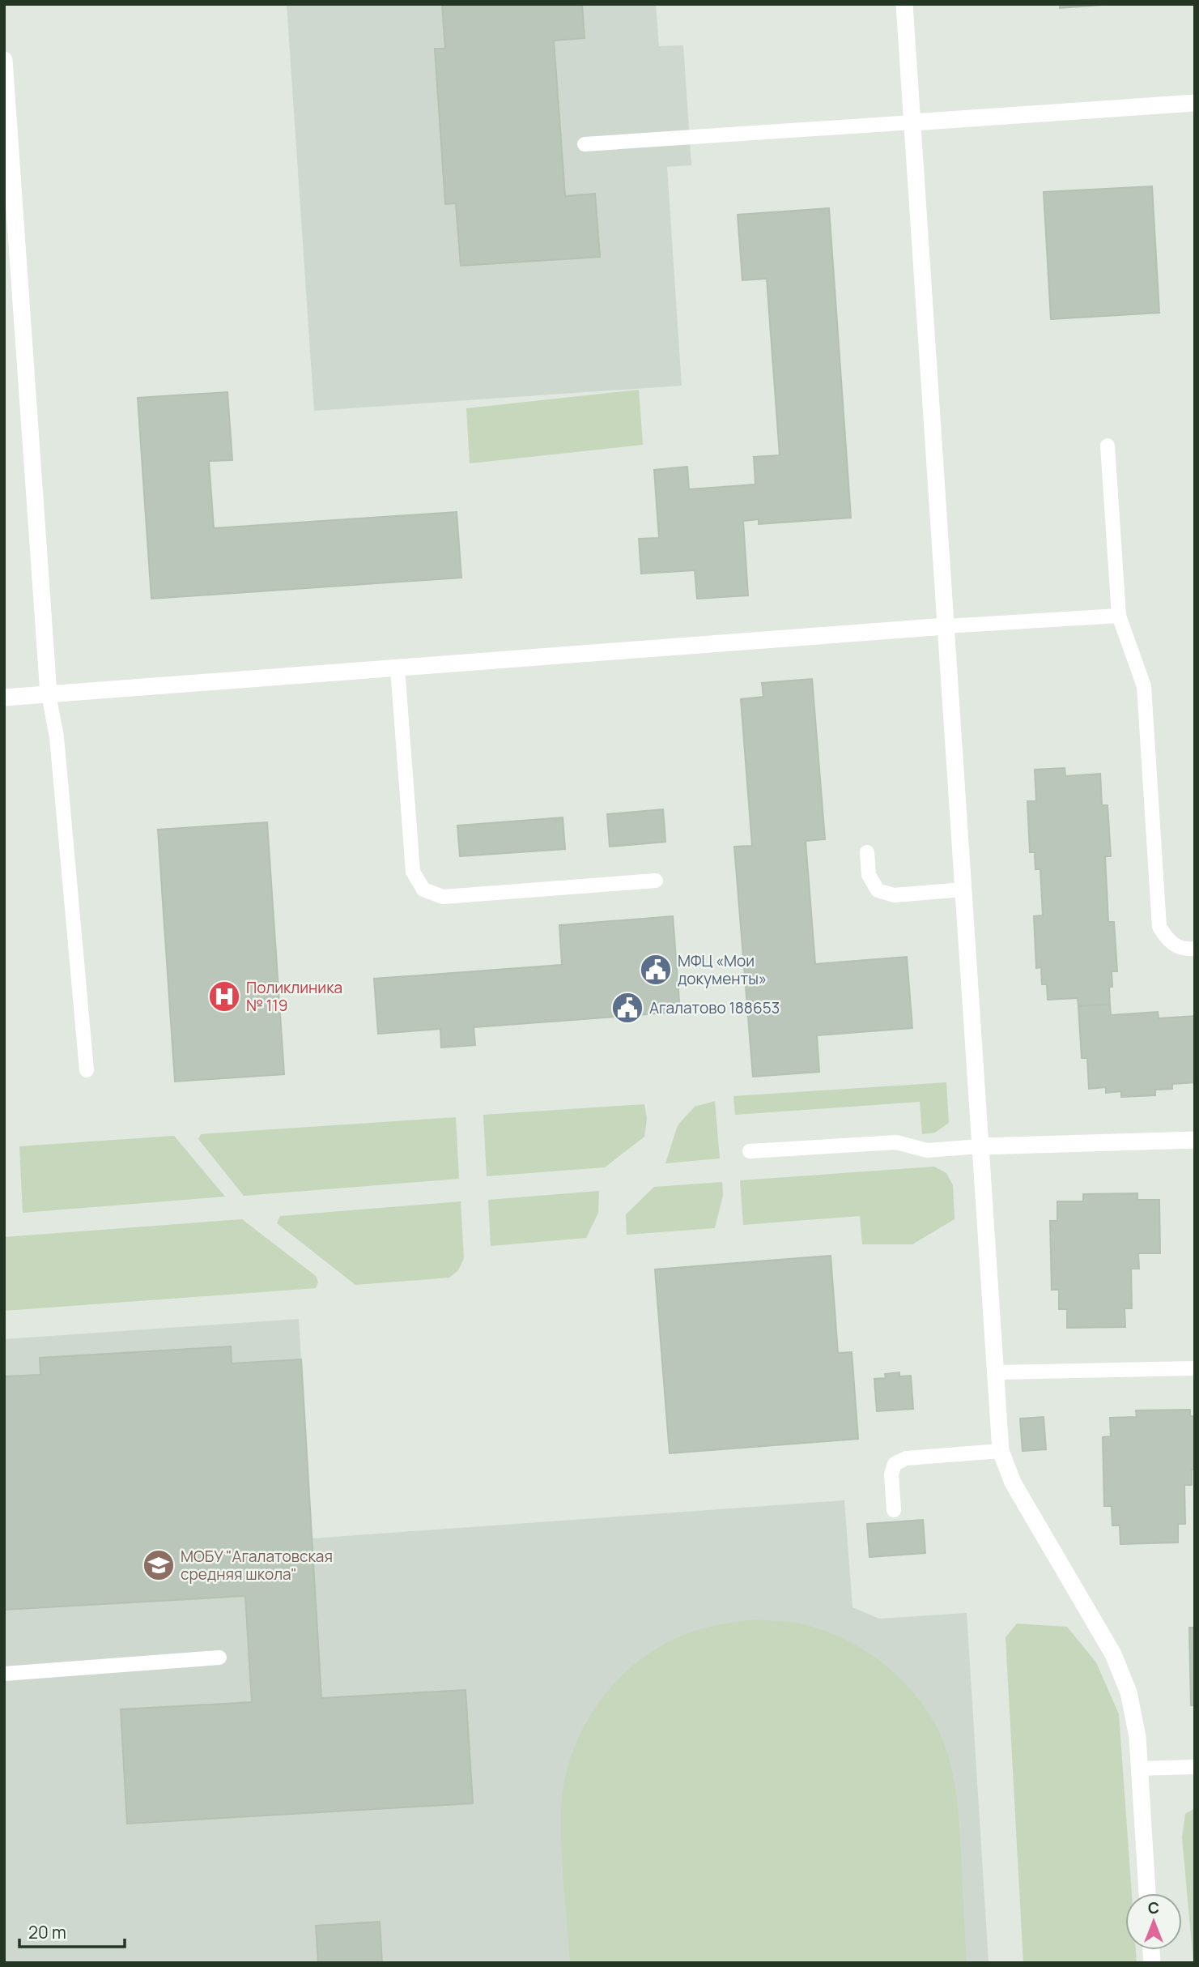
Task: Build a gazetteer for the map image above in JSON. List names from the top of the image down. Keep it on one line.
{"places":{"public building":["МФЦ «Мои документы»","Агалатово 188653"],"hospital":["Поликлиника № 119"],"school or university":["МОБУ \"Агалатовская средняя школа\""]},"scale_bar":"20 m","north":"top"}
